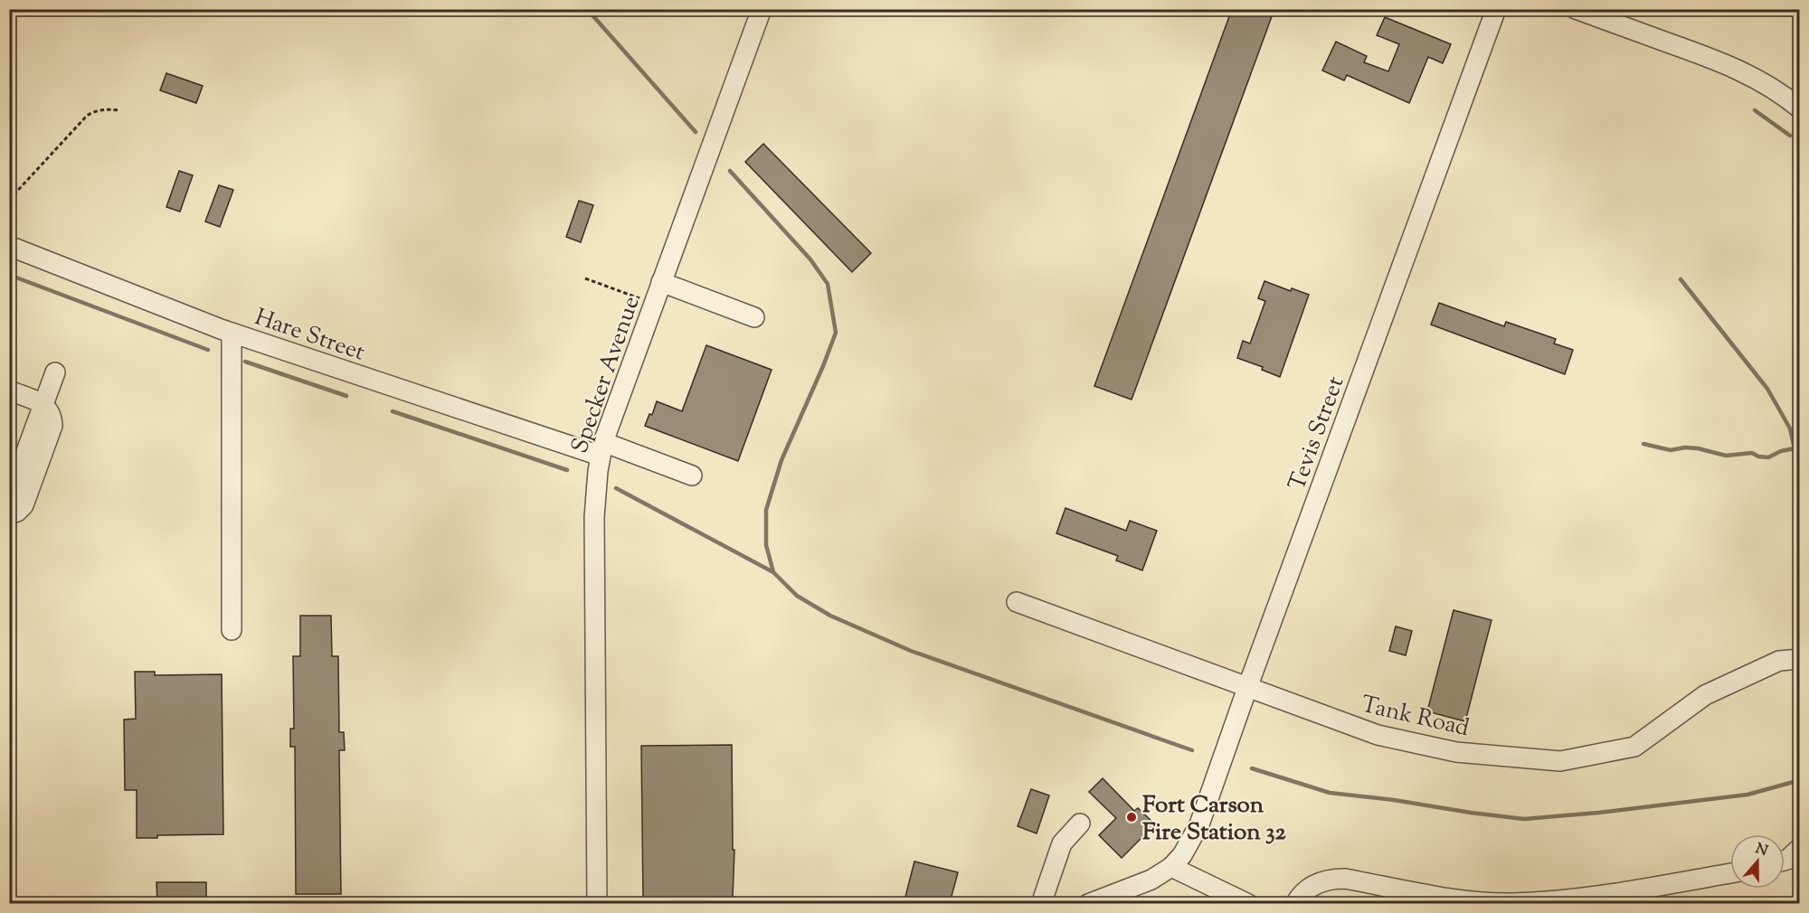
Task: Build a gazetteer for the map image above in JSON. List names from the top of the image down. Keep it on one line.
{"streets":{"street":["Hare Street","Specker Avenue","Tevis Street","Tank Road"]},"crossings":[["Hare Street","Specker Avenue"],["Tevis Street","Tank Road"]],"places":["Fort Carson Fire Station 32"],"north":"top"}
